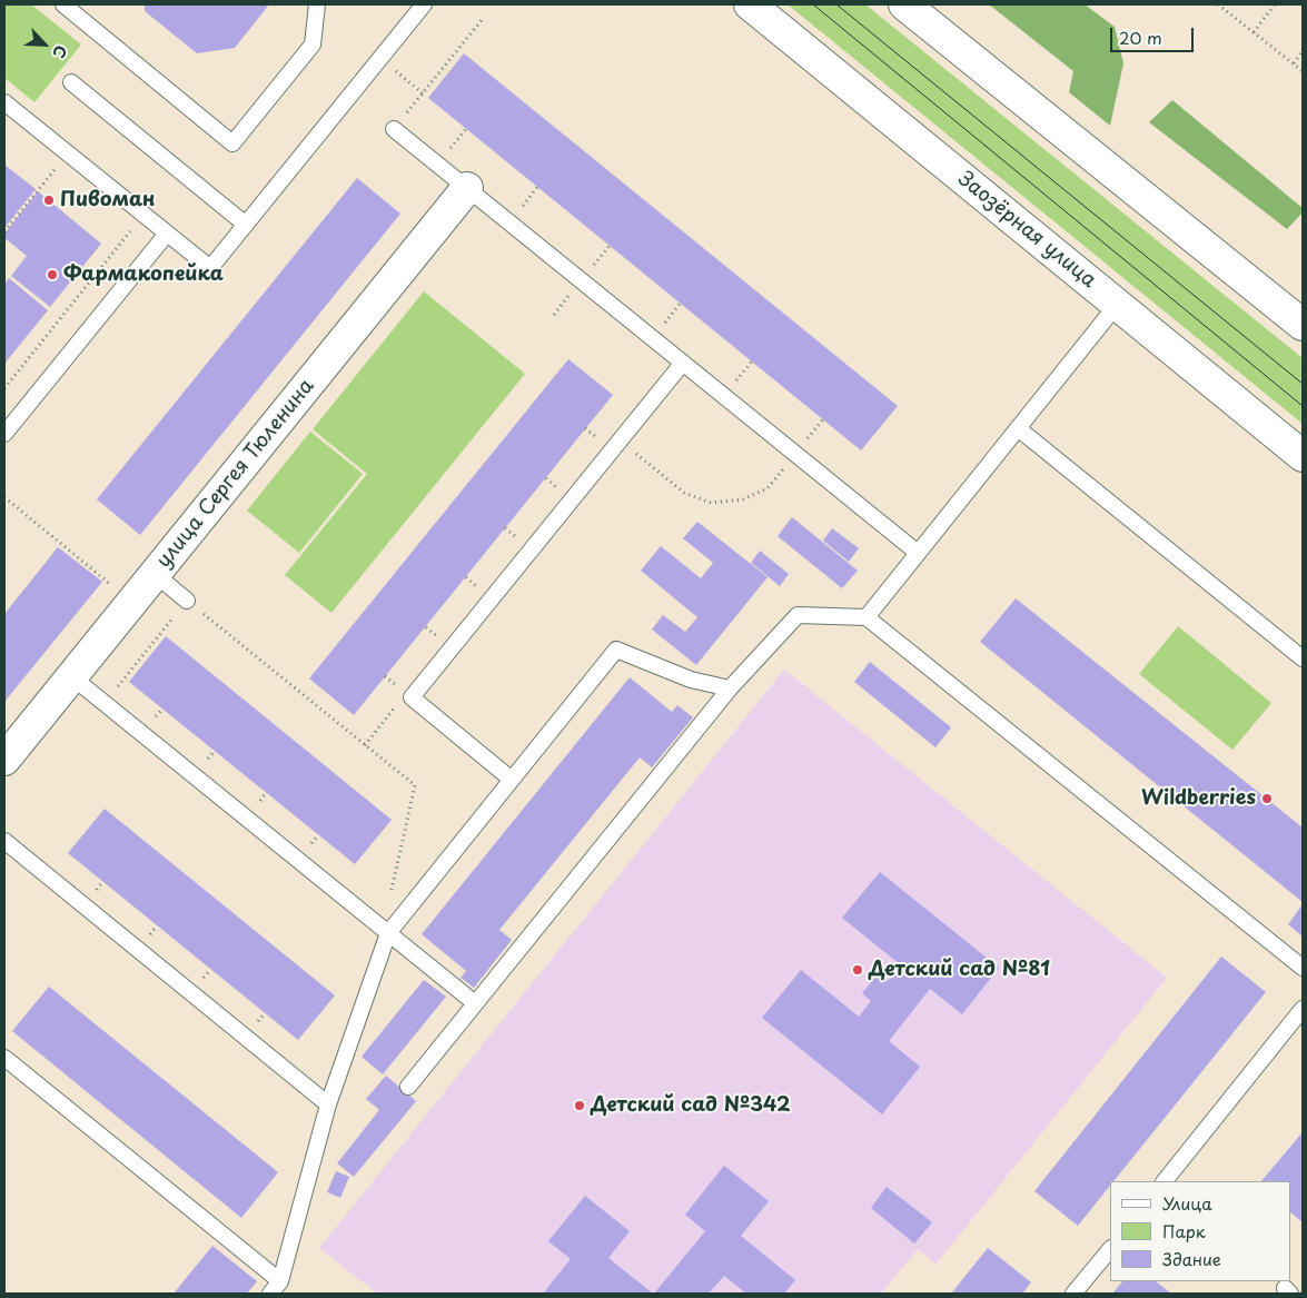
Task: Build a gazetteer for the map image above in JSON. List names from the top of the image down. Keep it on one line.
{"streets":{"main road":["Заозёрная улица","улица Сергея Тюленина"]},"places":["Пивоман","Фармакопейка","Wildberries","Детский сад №81","Детский сад №342"],"legend":["Улица","Парк","Здание"],"scale_bar":"20 m","north":"bottom right"}
